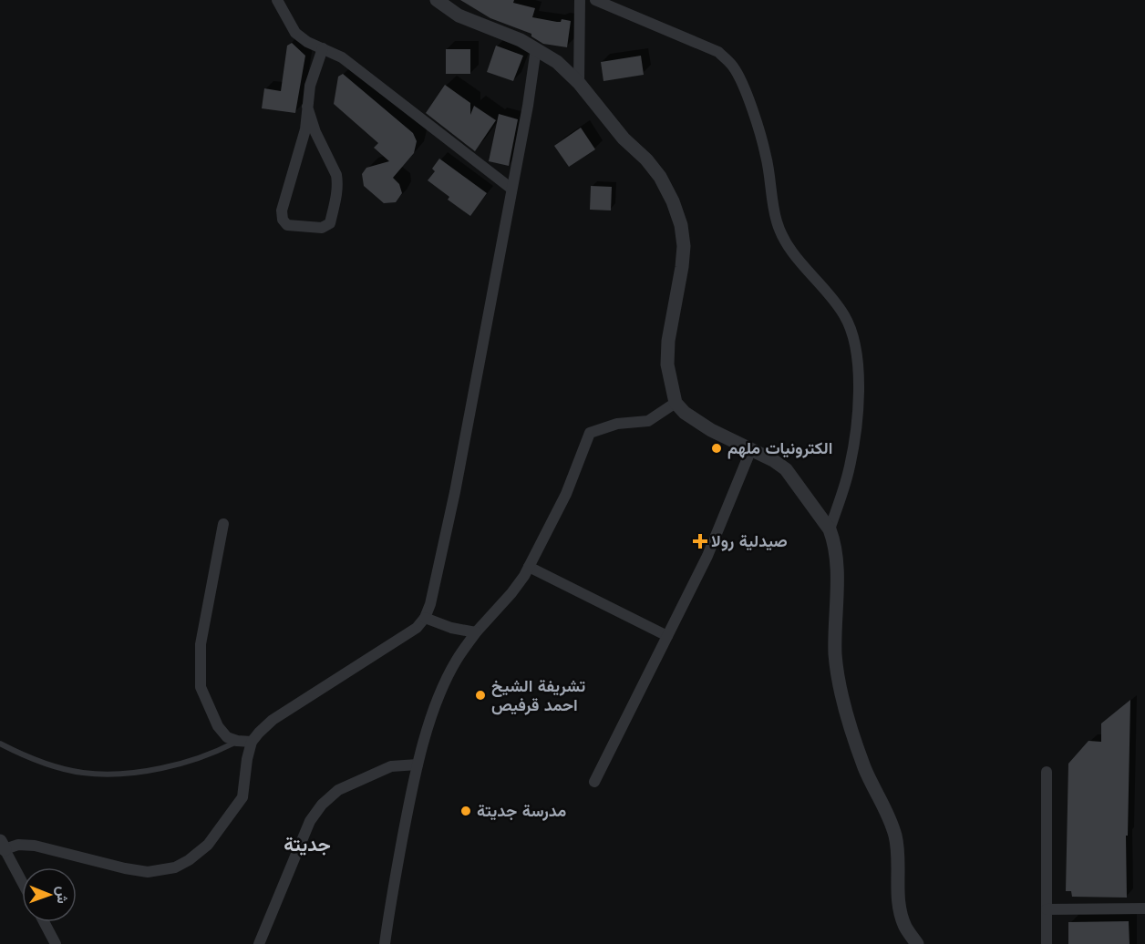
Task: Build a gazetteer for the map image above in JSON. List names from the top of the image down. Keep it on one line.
{"districts":["جديتة"],"places":{"other":["الكترونيات ملهم","تشريفة الشيخ احمد قرفيص","مدرسة جديتة"],"health":["صيدلية رولا"]},"north":"right"}
